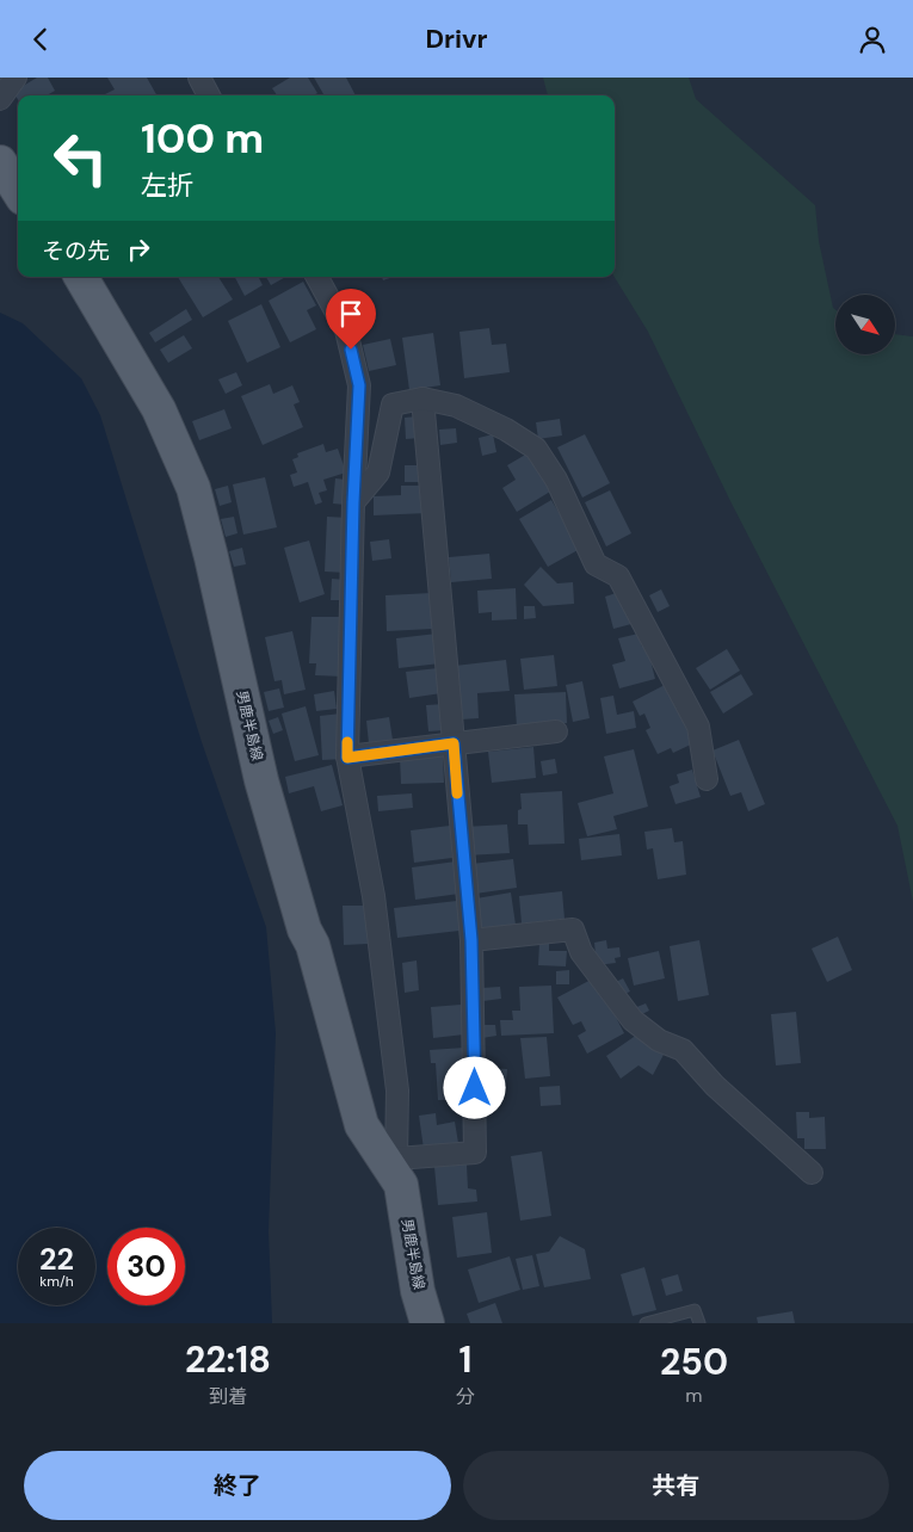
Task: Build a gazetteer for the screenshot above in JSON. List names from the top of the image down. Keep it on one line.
{"streets":{"main road":["男鹿半島線"]},"north":"bottom right","page":{"header":"Drivr","turn":["100 m","左折"],"then":"その先","speed":"22 km/h","limit":"30","eta":["22:18","到着","1","分","250","m"],"buttons":["終了","共有"]}}
